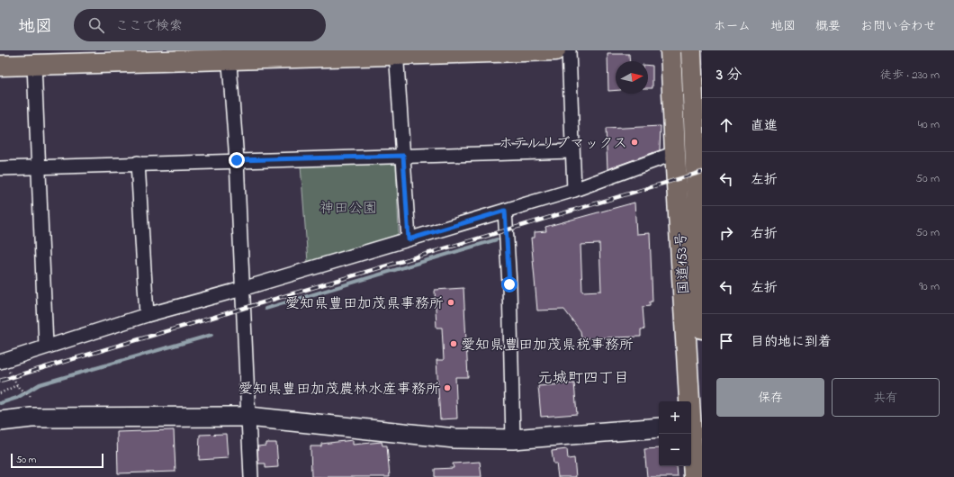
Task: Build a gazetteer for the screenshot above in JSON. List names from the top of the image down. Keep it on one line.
{"streets":{"highway":["国道153号"]},"districts":["元城町四丁目"],"parks":["神田公園"],"places":["ホテルリブマックス","愛知県豊田加茂県事務所","愛知県豊田加茂県税事務所","愛知県豊田加茂農林水産事務所"],"scale_bar":"50 m","north":"right","page":{"header":"地図","search":"ここで検索","nav":["ホーム","地図","概要","お問い合わせ"],"heading":["3 分","徒歩 · 230 m"],"list":[["直進","40 m"],["左折","50 m"],["右折","50 m"],["左折","90 m"],"目的地に到着"],"buttons":["保存","共有"],"map_buttons":["+","−"],"scale":"50 m"}}
